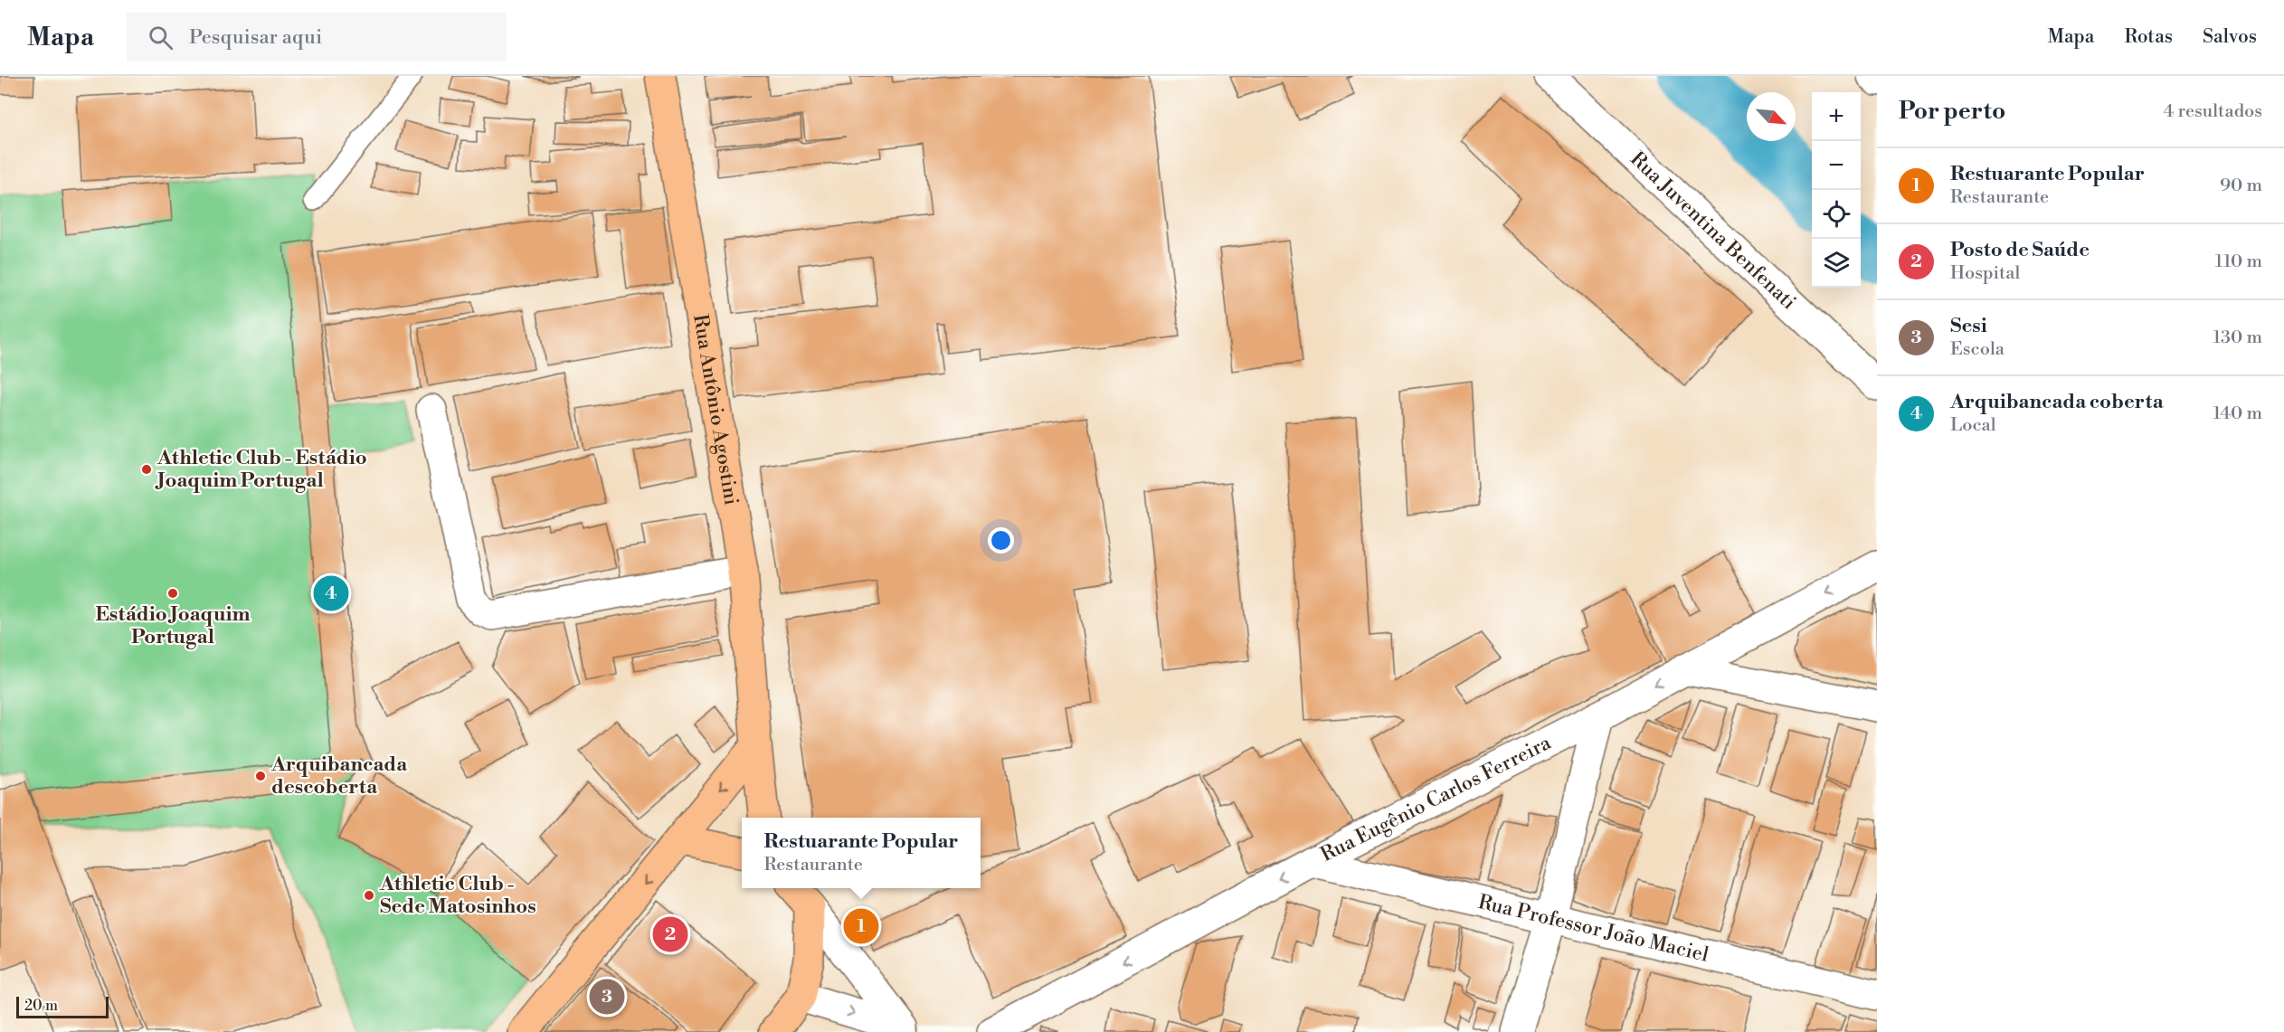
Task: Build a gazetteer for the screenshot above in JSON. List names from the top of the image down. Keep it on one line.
{"streets":{"main road":["Rua Antônio Agostini"],"street":["Rua Juventina Benfenati","Rua Eugênio Carlos Ferreira","Rua Professor João Maciel"]},"crossings":[["Rua Eugênio Carlos Ferreira","Rua Professor João Maciel"]],"one_way":["Rua Eugênio Carlos Ferreira"],"places":["Athletic Club - Estádio Joaquim Portugal","Estádio Joaquim Portugal","Arquibancada descoberta","Athletic Club - Sede Matosinhos"],"scale_bar":"20 m","north":"bottom right","page":{"header":"Mapa","search":"Pesquisar aqui","nav":["Mapa","Rotas","Salvos"],"heading":["Por perto","4 resultados"],"map_buttons":["+","−"],"list":[{"mark":"1","name":"Restuarante Popular","note":"Restaurante","value":"90 m"},{"mark":"2","name":"Posto de Saúde","note":"Hospital","value":"110 m"},{"mark":"3","name":"Sesi","note":"Escola","value":"130 m"},{"mark":"4","name":"Arquibancada coberta","note":"Local","value":"140 m"}],"pins":["4","1","2","3"],"popup":["Restuarante Popular","Restaurante"],"scale":"20 m"}}
